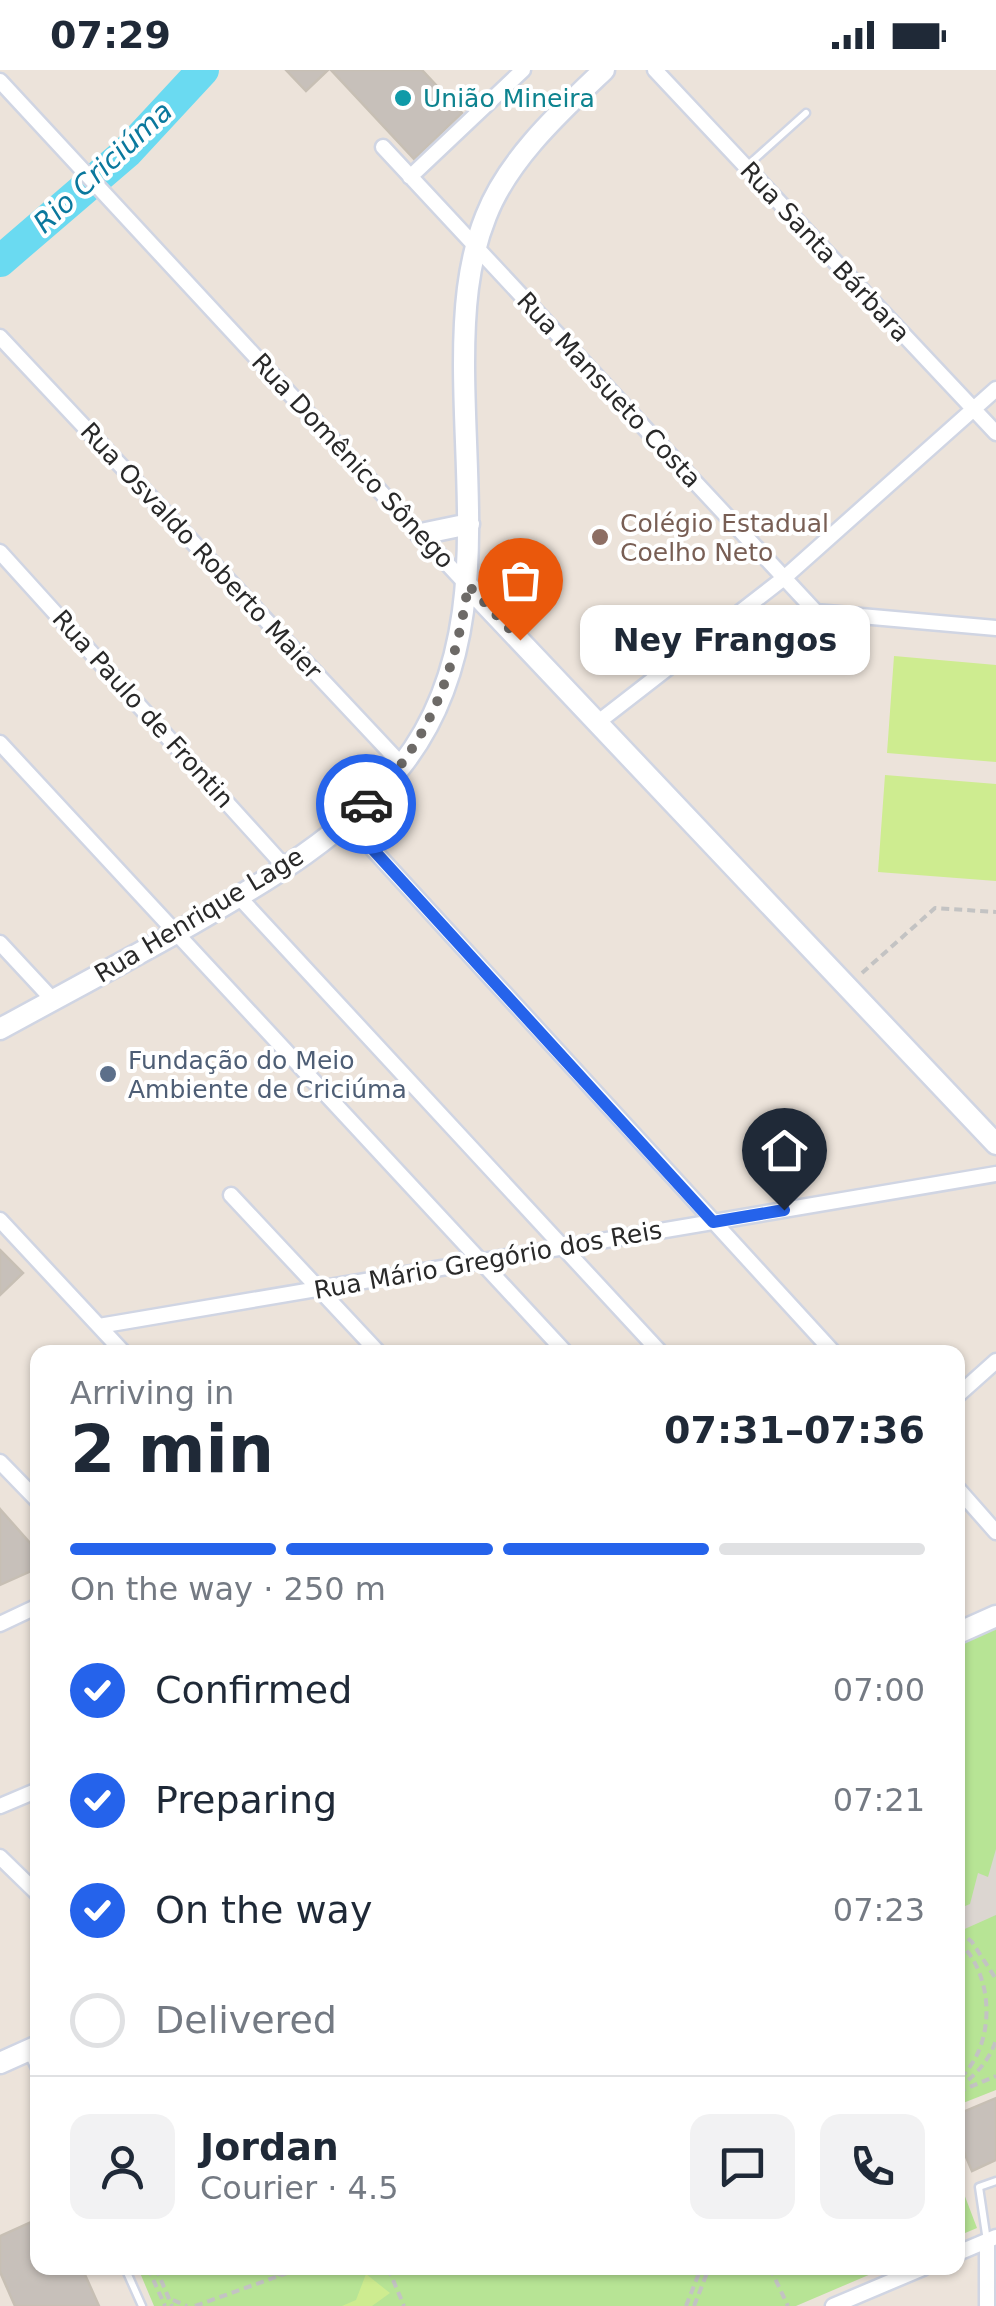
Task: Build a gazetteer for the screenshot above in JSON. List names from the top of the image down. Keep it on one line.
{"streets":{"main road":["Rua Domênico Sônego","Rua Henrique Lage"],"street":["Rua Santa Bárbara","Rua Mansueto Costa","Rua Osvaldo Roberto Maier","Rua Paulo de Frontin","Rua Mário Gregório dos Reis"]},"crossings":[["Rua Mansueto Costa","Rua Henrique Lage"],["Rua Domênico Sônego","Rua Henrique Lage"],["Rua Osvaldo Roberto Maier","Rua Henrique Lage"],["Rua Paulo de Frontin","Rua Henrique Lage"]],"water":["Rio Criciúma"],"places":["União Mineira","Colégio Estadual Coelho Neto","Ney Frangos","Fundação do Meio Ambiente de Criciúma"],"page":{"status":"07:29","bubble":"Ney Frangos","heading":["2 min","Arriving in","07:31–07:36"],"panel":["Jordan","Courier · 4.5"],"bar":"On the way · 250 m","list":[["Confirmed","07:00"],["Preparing","07:21"],["On the way","07:23"],"Delivered"]}}
